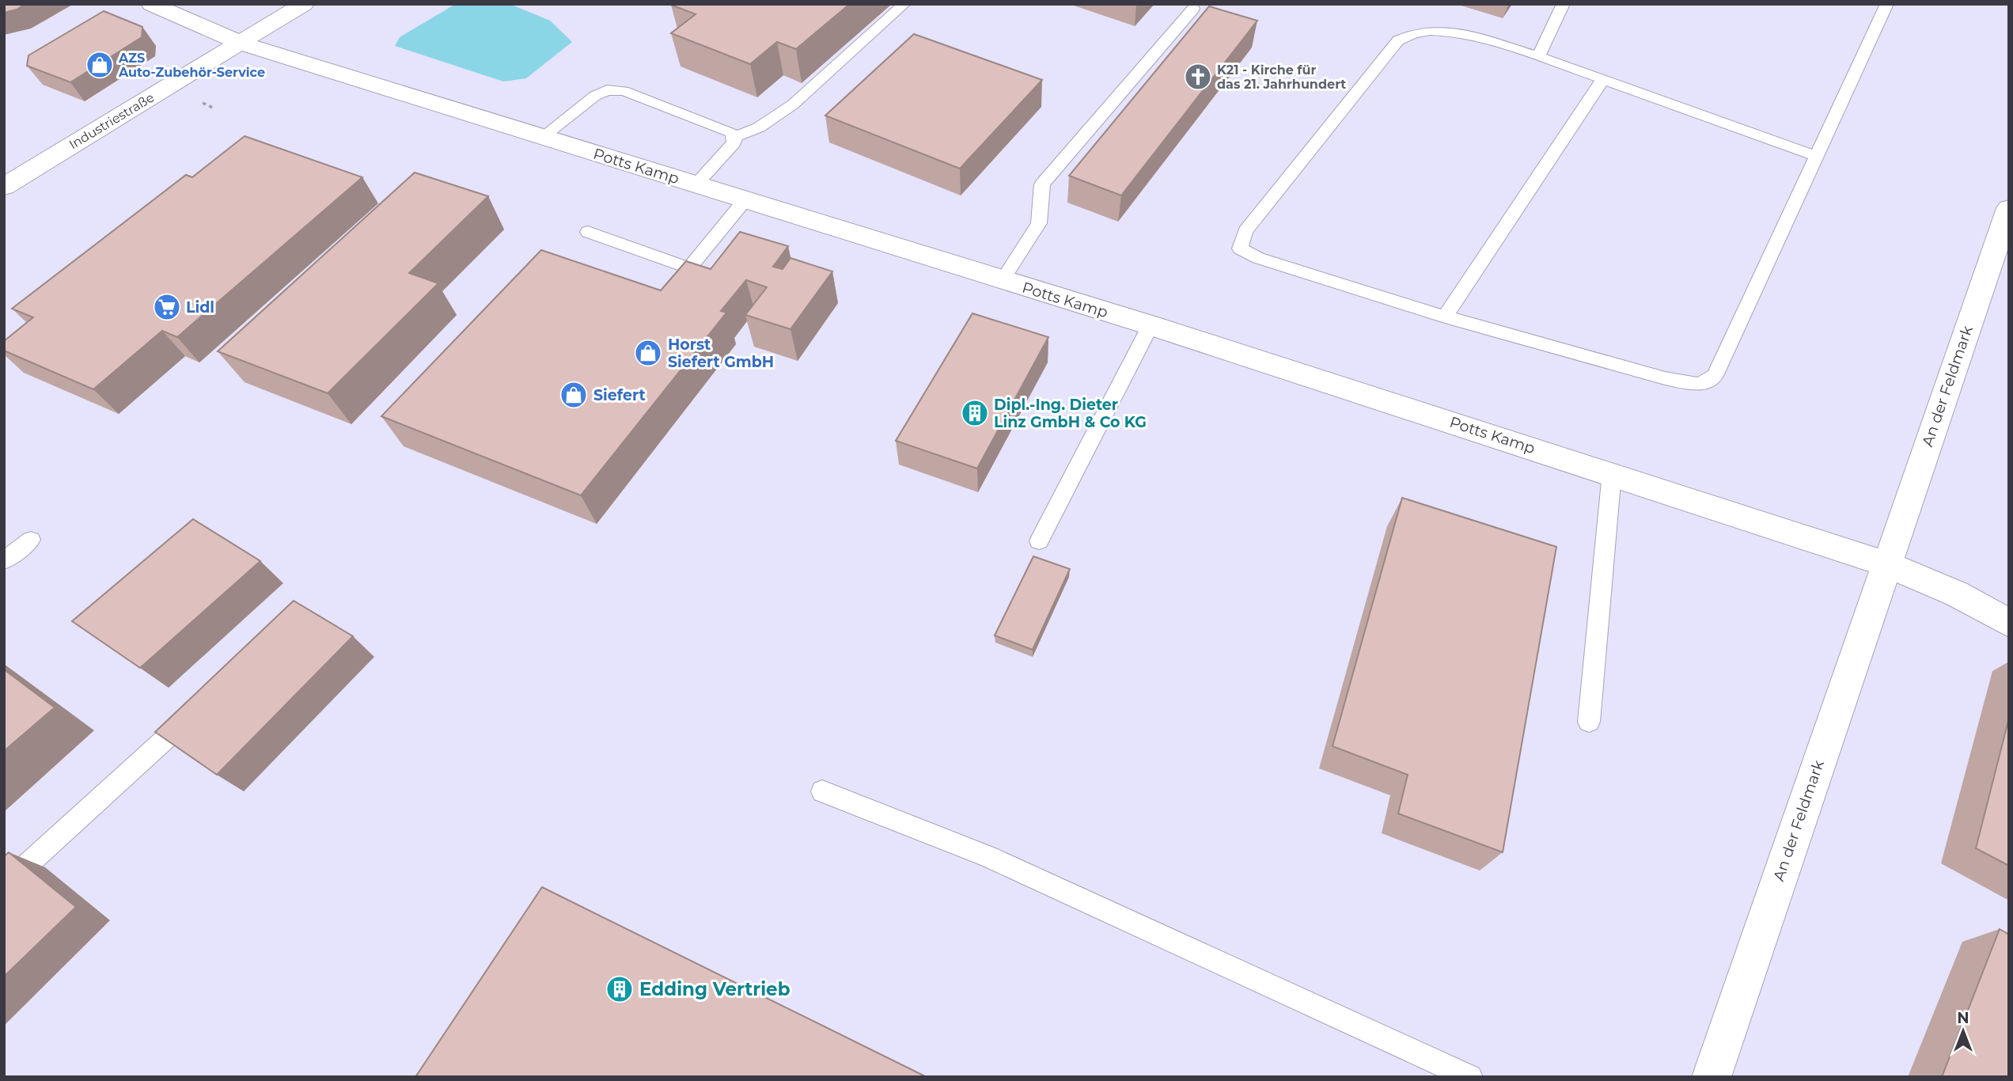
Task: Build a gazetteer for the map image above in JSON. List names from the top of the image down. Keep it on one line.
{"streets":{"street":["Industriestraße","Potts Kamp","An der Feldmark"]},"crossings":[["Industriestraße","Potts Kamp"],["Potts Kamp","An der Feldmark"]],"places":{"shop":["AZS Auto-Zubehör-Service","Horst Siefert GmbH","Siefert"],"church":["K21 - Kirche für das 21. Jahrhundert"],"supermarket":["Lidl"],"building":["Dipl.-Ing. Dieter Linz GmbH & Co KG","Edding Vertrieb"]},"north":"top"}
